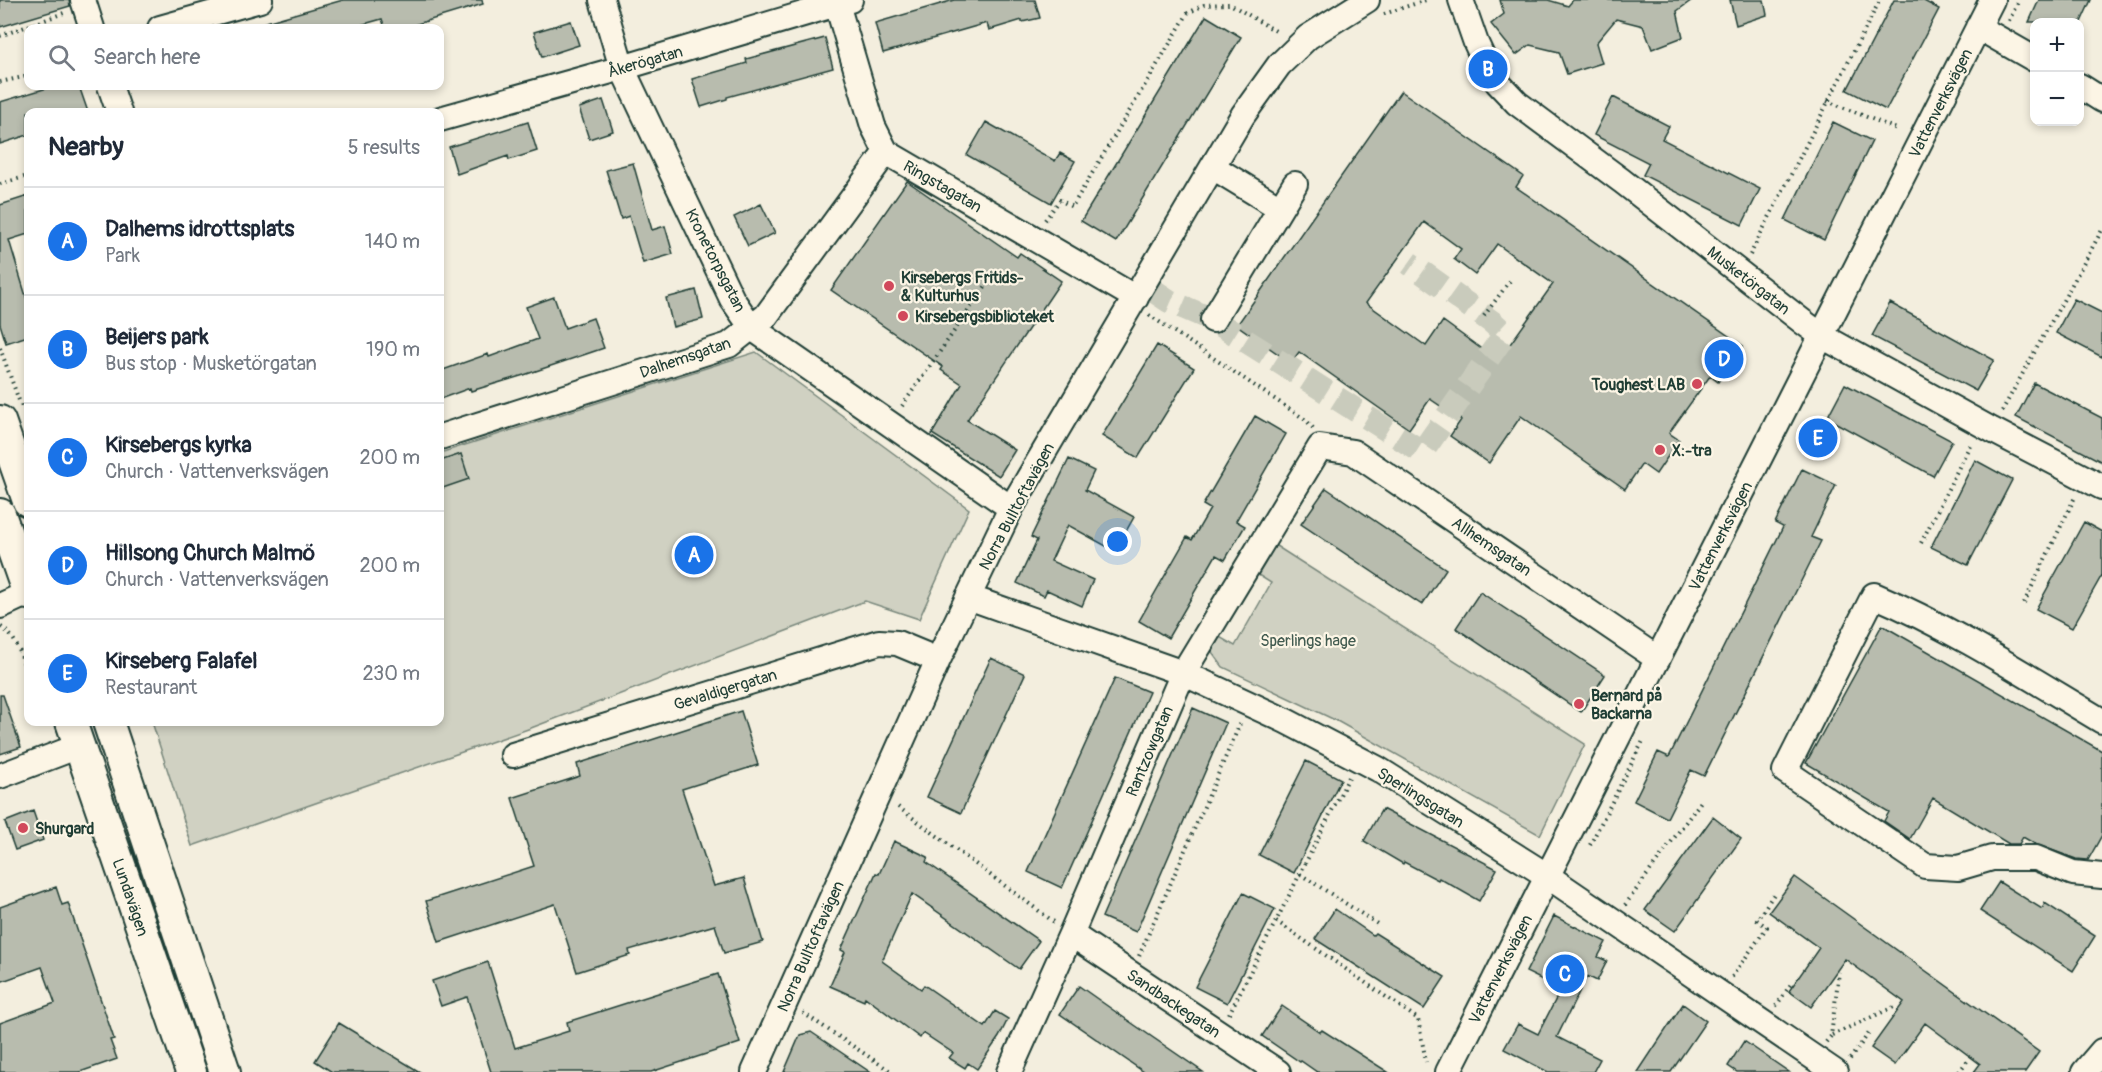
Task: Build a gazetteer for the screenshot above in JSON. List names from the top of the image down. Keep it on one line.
{"streets":{"main road":["Lundavägen"],"street":["Åkerögatan","Vattenverksvägen","Ringstagatan","Kronetorpsgatan","Musketörgatan","Dalhemsgatan","Norra Bulltoftavägen","Allhemsgatan","Gevaldigergatan","Rantzowgatan","Sperlingsgatan","Sandbackegatan"]},"crossings":[["Åkerögatan","Ringstagatan"],["Åkerögatan","Kronetorpsgatan"],["Vattenverksvägen","Musketörgatan"],["Vattenverksvägen","Allhemsgatan"],["Vattenverksvägen","Sperlingsgatan"],["Ringstagatan","Dalhemsgatan"],["Ringstagatan","Norra Bulltoftavägen"],["Kronetorpsgatan","Dalhemsgatan"],["Kronetorpsgatan","Norra Bulltoftavägen"],["Norra Bulltoftavägen","Gevaldigergatan"],["Norra Bulltoftavägen","Sperlingsgatan"],["Allhemsgatan","Rantzowgatan"],["Rantzowgatan","Sperlingsgatan"],["Rantzowgatan","Sandbackegatan"]],"parks":["Sperlings hage"],"places":["Kirsebergs Fritids- & Kulturhus","Kirsebergsbiblioteket","Toughest LAB","X:-tra","Bernard på Backarna","Shurgard"],"page":{"map_buttons":["+","−"],"search":"Search here","pins":["B","D","E","A","C"],"heading":["Nearby","5 results"],"list":[{"mark":"A","name":"Dalhems idrottsplats","note":"Park","value":"140 m"},{"mark":"B","name":"Beijers park","note":"Bus stop · Musketörgatan","value":"190 m"},{"mark":"C","name":"Kirsebergs kyrka","note":"Church · Vattenverksvägen","value":"200 m"},{"mark":"D","name":"Hillsong Church Malmö","note":"Church · Vattenverksvägen","value":"200 m"},{"mark":"E","name":"Kirseberg Falafel","note":"Restaurant","value":"230 m"}]}}
